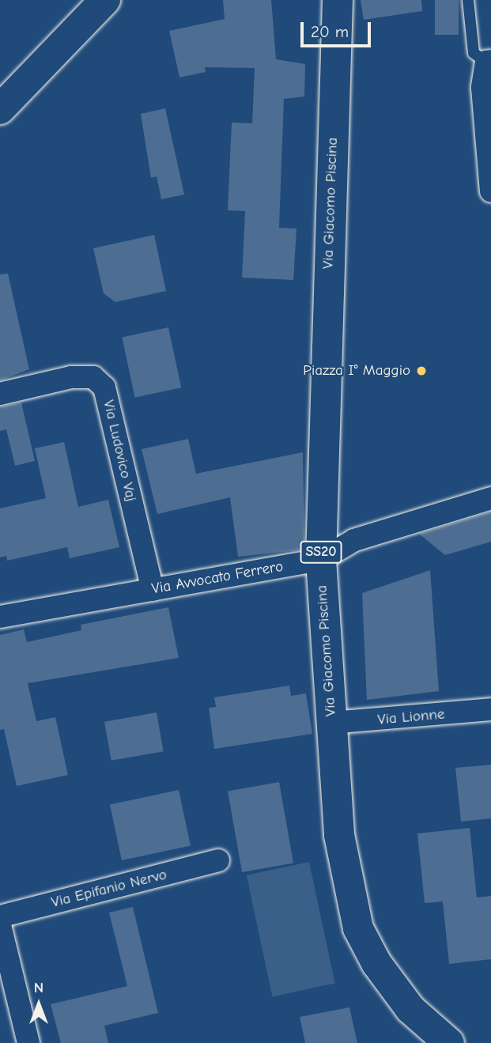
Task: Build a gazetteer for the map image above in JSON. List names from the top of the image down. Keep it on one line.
{"streets":{"main road":["Via Giacomo Piscina","SS20"],"street":["Via Ludovico Vaj","Via Avvocato Ferrero","Via Lionne","Via Epifanio Nervo"]},"crossings":[["Via Giacomo Piscina","Via Avvocato Ferrero"],["Via Giacomo Piscina","Via Lionne"],["Via Ludovico Vaj","Via Avvocato Ferrero"]],"places":["Piazza I° Maggio"],"scale_bar":"20 m","north":"top"}
